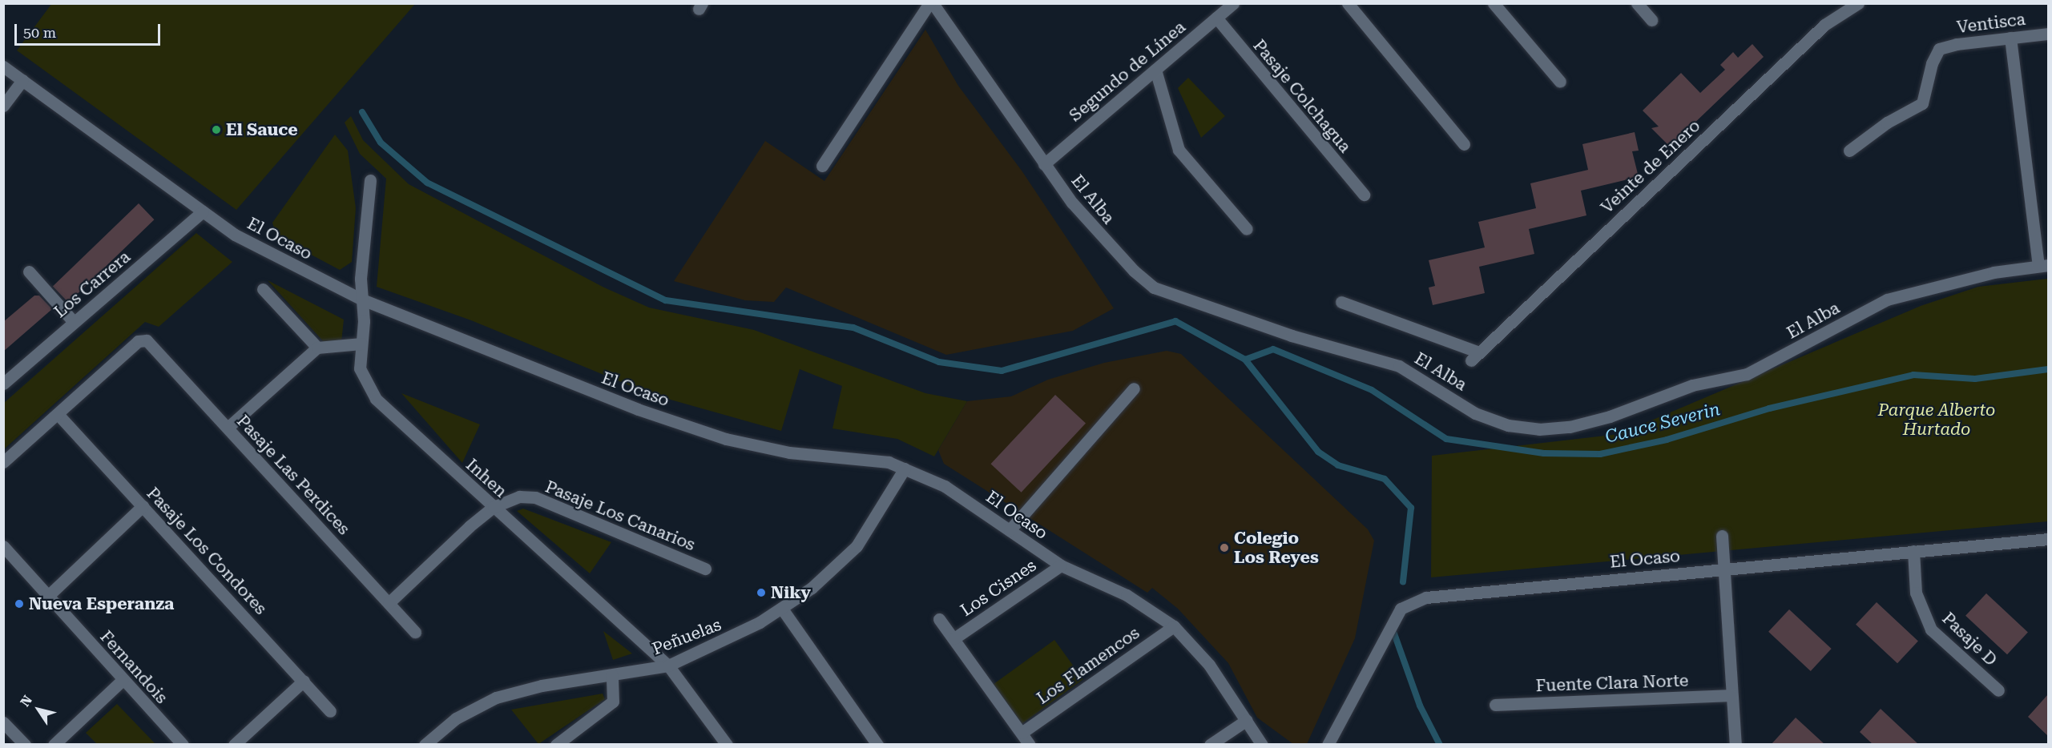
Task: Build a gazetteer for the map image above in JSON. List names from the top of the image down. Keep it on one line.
{"streets":{"street":["Ventisca","Segundo de Línea","Pasaje Colchagua","Veinte de Enero","El Alba","El Ocaso","Los Carrera","Pasaje Las Perdices","Inhen","Pasaje Los Canarios","Pasaje Los Condores","Los Cisnes","Peñuelas","Pasaje D","Los Flamencos","Fernandois","Fuente Clara Norte"]},"crossings":[["Segundo de Línea","Pasaje Colchagua"],["Segundo de Línea","El Alba"],["El Ocaso","Los Carrera"],["El Ocaso","Inhen"],["El Ocaso","Los Cisnes"],["El Ocaso","Peñuelas"],["El Ocaso","Pasaje D"],["El Ocaso","Los Flamencos"],["Pasaje Las Perdices","Pasaje Los Canarios"],["Pasaje Las Perdices","Pasaje Los Condores"],["Inhen","Pasaje Los Canarios"],["Inhen","Peñuelas"]],"water":["Cauce Severin"],"parks":["Parque Alberto Hurtado"],"places":["El Sauce","Colegio Los Reyes","Niky","Nueva Esperanza"],"scale_bar":"50 m","north":"top left"}
